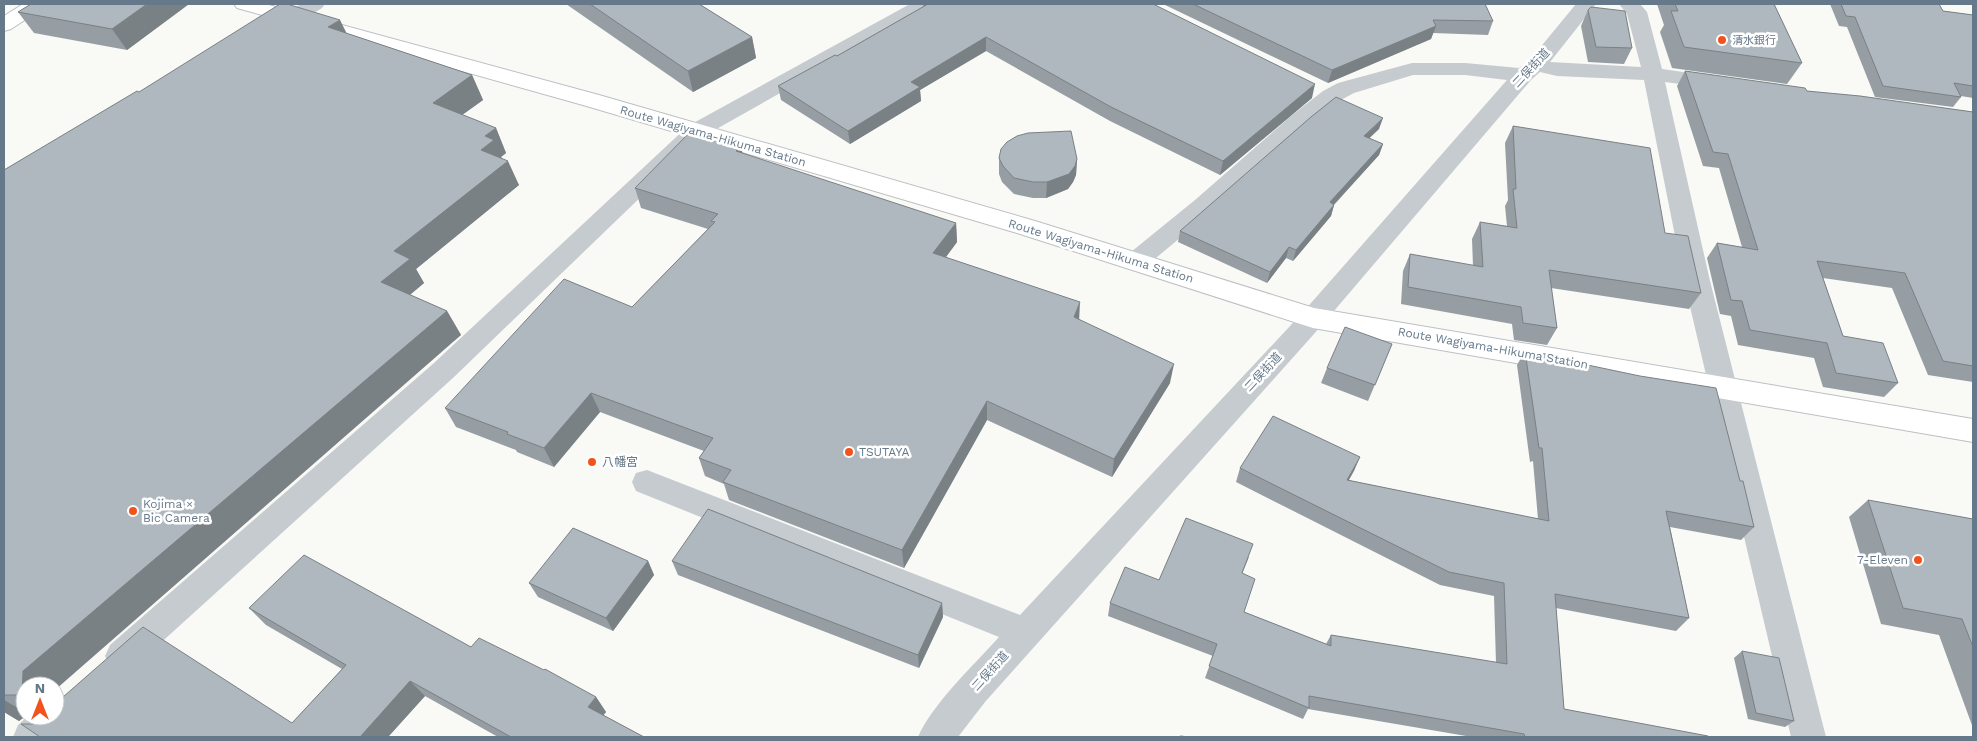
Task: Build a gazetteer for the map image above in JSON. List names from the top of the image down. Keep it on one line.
{"streets":{"main road":["Route Wagiyama-Hikuma Station"],"street":["二俣街道"]},"crossings":[["二俣街道","Route Wagiyama-Hikuma Station"]],"places":["清水銀行","TSUTAYA","八幡宮","Kojima × Bic Camera","7-Eleven"],"north":"top"}
